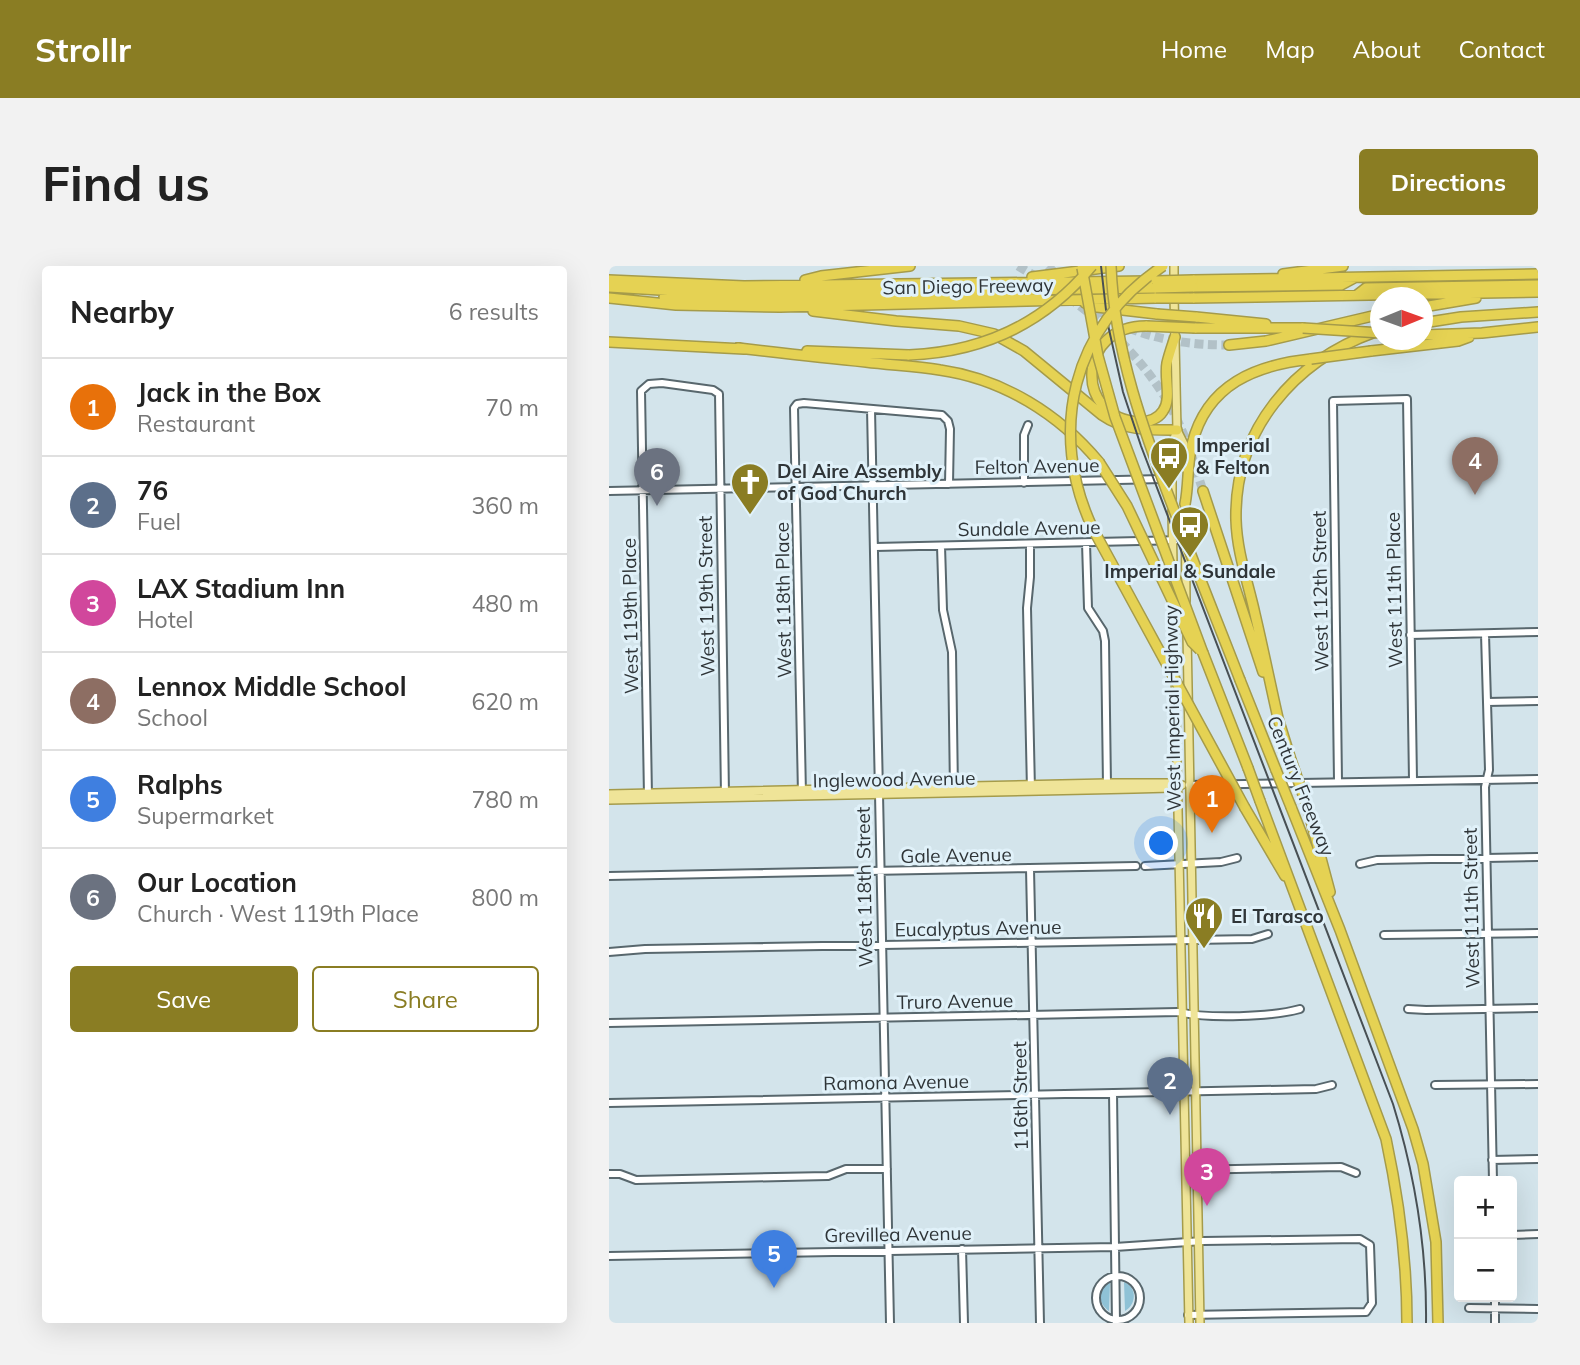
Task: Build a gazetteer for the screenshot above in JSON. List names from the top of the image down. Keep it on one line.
{"streets":{"highway":["San Diego Freeway","Century Freeway"],"main road":["West Imperial Highway","Inglewood Avenue"],"street":["Felton Avenue","Sundale Avenue","West 111th Place","West 112th Street","West 119th Street","West 118th Place","West 119th Place","Gale Avenue","West 118th Street","West 111th Street","Eucalyptus Avenue","Truro Avenue","Ramona Avenue","116th Street","Grevillea Avenue"]},"crossings":[["Felton Avenue","West 119th Street"],["Felton Avenue","West 118th Place"],["Felton Avenue","West 119th Place"],["Felton Avenue","West Imperial Highway"],["Felton Avenue","West 118th Street"],["Sundale Avenue","West Imperial Highway"],["Sundale Avenue","West 118th Street"],["West 111th Place","West 112th Street"],["West 119th Street","West 119th Place"],["West 119th Street","Inglewood Avenue"],["West 118th Place","Inglewood Avenue"],["West 118th Place","West 118th Street"],["West 119th Place","Inglewood Avenue"],["West Imperial Highway","Inglewood Avenue"],["West Imperial Highway","Eucalyptus Avenue"],["West Imperial Highway","Truro Avenue"],["West Imperial Highway","Ramona Avenue"],["West Imperial Highway","Grevillea Avenue"],["Inglewood Avenue","West 118th Street"],["Gale Avenue","West 118th Street"],["Gale Avenue","116th Street"],["West 118th Street","Eucalyptus Avenue"],["West 118th Street","Truro Avenue"],["West 118th Street","Ramona Avenue"],["West 118th Street","Grevillea Avenue"],["Eucalyptus Avenue","116th Street"],["Truro Avenue","116th Street"],["Ramona Avenue","116th Street"],["116th Street","Grevillea Avenue"]],"places":{"bus stop":["Imperial & Felton","Imperial & Sundale"],"church":["Del Aire Assembly of God Church"],"restaurant":["El Tarasco"]},"north":"right","page":{"header":"Strollr","nav":["Home","Map","About","Contact"],"buttons":["Directions",["Save","Share"]],"title":"Find us","heading":["Nearby","6 results"],"list":[{"mark":"1","name":"Jack in the Box","note":"Restaurant","value":"70 m"},{"mark":"2","name":"76","note":"Fuel","value":"360 m"},{"mark":"3","name":"LAX Stadium Inn","note":"Hotel","value":"480 m"},{"mark":"4","name":"Lennox Middle School","note":"School","value":"620 m"},{"mark":"5","name":"Ralphs","note":"Supermarket","value":"780 m"},{"mark":"6","name":"Our Location","note":"Church · West 119th Place","value":"800 m"}],"pins":["4","6","1","2","3","5"],"map_buttons":["+","−"]}}
